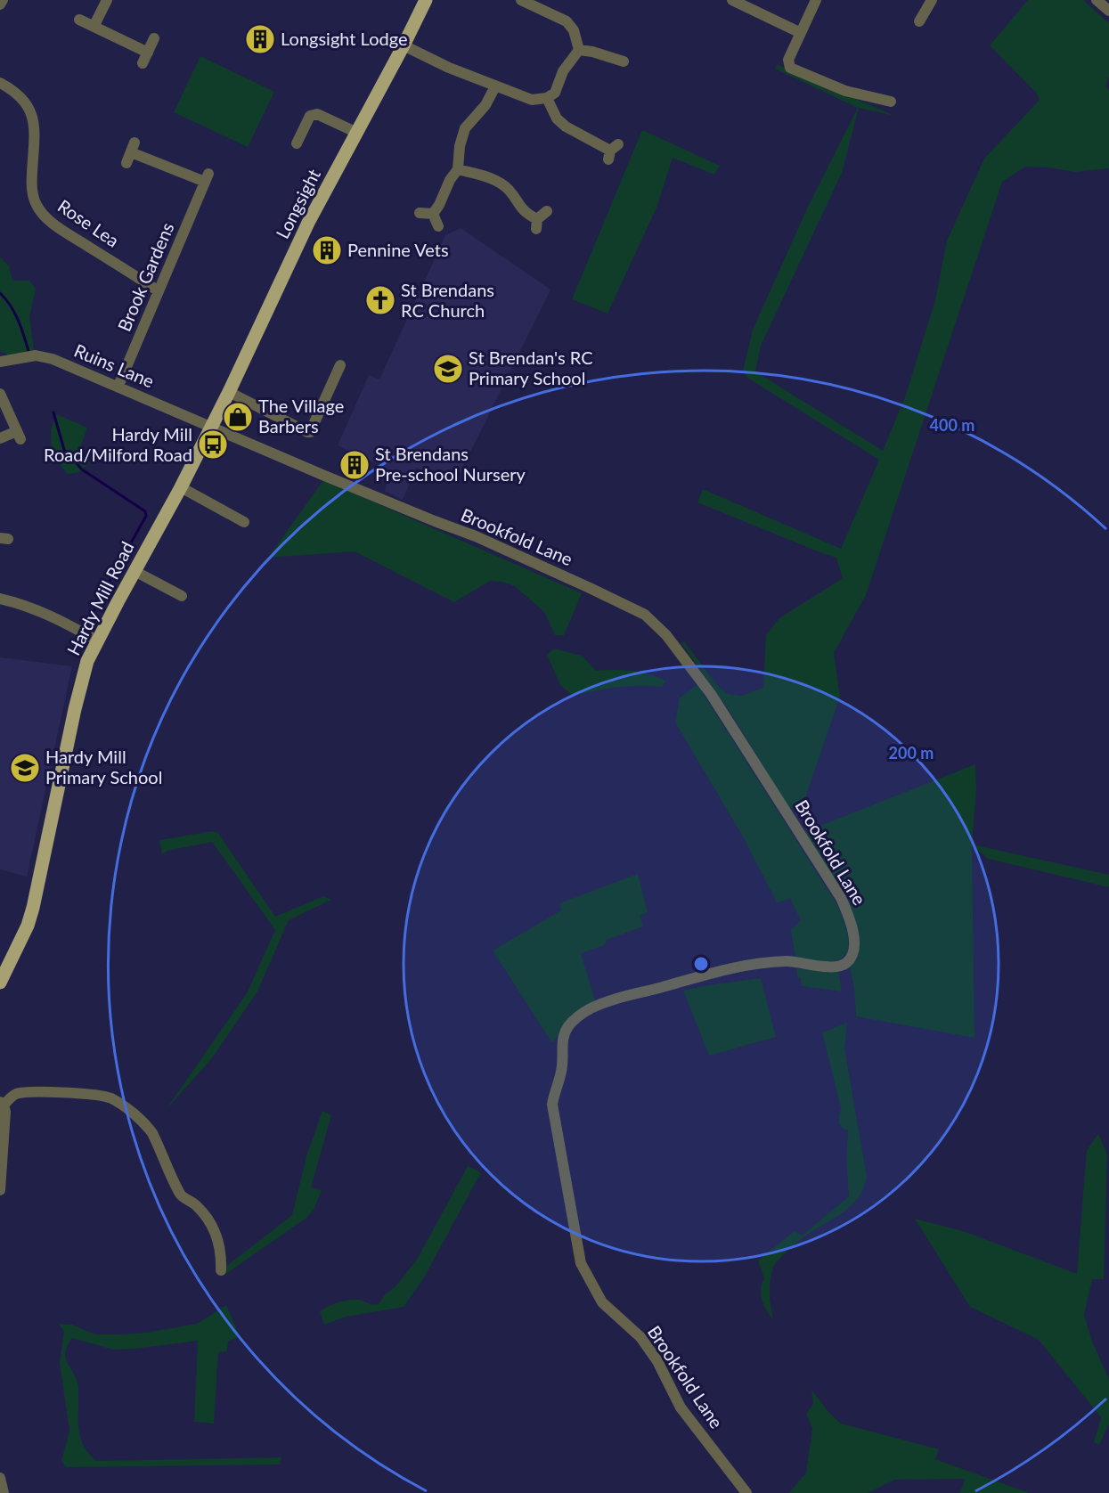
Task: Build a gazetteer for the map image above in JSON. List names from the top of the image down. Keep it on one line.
{"streets":{"main road":["Longsight","Hardy Mill Road"],"street":["Rose Lea","Brook Gardens","Ruins Lane","Brookfold Lane"]},"crossings":[["Longsight","Ruins Lane"],["Longsight","Brookfold Lane"],["Longsight","Hardy Mill Road"],["Rose Lea","Brook Gardens"],["Brook Gardens","Ruins Lane"],["Ruins Lane","Brookfold Lane"],["Ruins Lane","Hardy Mill Road"],["Brookfold Lane","Hardy Mill Road"]],"places":{"building":["Longsight Lodge","Pennine Vets","St Brendans Pre-school Nursery"],"church":["St Brendans RC Church"],"school or university":["St Brendan's RC Primary School","Hardy Mill Primary School"],"shop":["The Village Barbers"],"bus stop":["Hardy Mill Road/Milford Road"]},"rings":["400 m","200 m"]}
